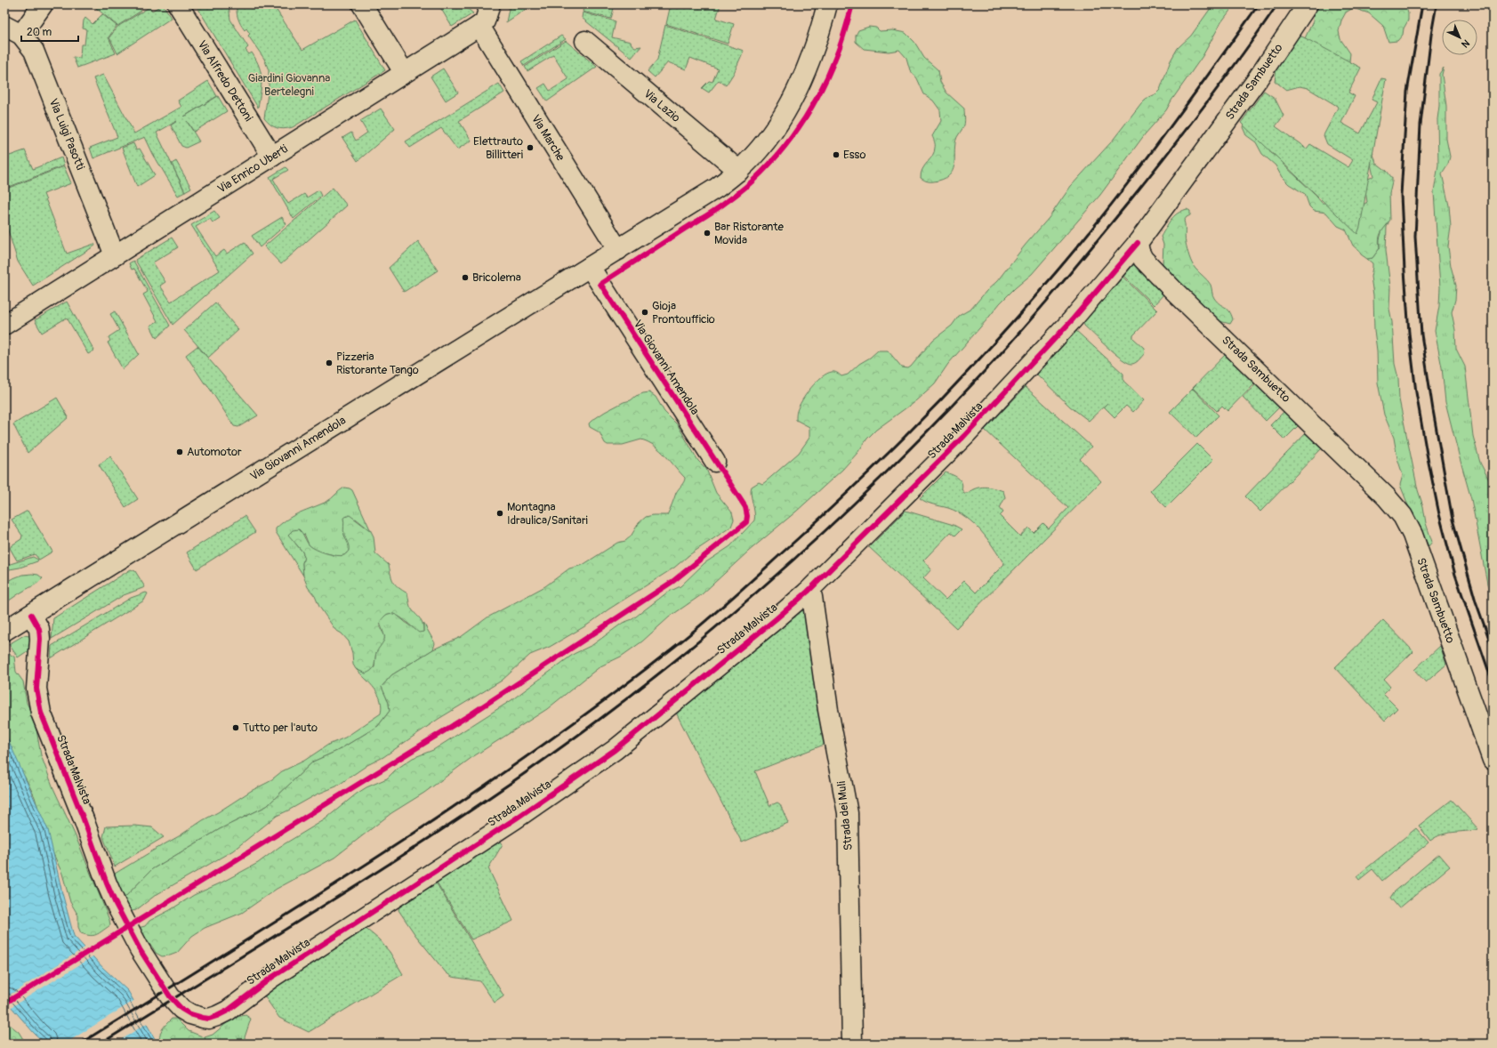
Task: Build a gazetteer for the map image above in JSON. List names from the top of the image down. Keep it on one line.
{"streets":{"street":["Via Alfredo Dettoni","Strada Sambuetto","Via Lazio","Via Luigi Pasotti","Via Marche","Via Enrico Uberti","Via Giovanni Amendola","Strada Malvista","Strada dei Muli"]},"crossings":[["Via Alfredo Dettoni","Via Enrico Uberti"],["Strada Sambuetto","Strada Malvista"],["Via Lazio","Via Giovanni Amendola"],["Via Luigi Pasotti","Via Enrico Uberti"],["Via Marche","Via Enrico Uberti"],["Via Marche","Via Giovanni Amendola"],["Via Giovanni Amendola","Strada Malvista"],["Strada Malvista","Strada dei Muli"]],"parks":["Giardini Giovanna Bertelegni"],"places":["Elettrauto Billitteri","Esso","Bar Ristorante Movida","Bricolema","Gioja Prontoufficio","Pizzeria Ristorante Tango","Automotor","Montagna Idraulica/Sanitari","Tutto per l'auto"],"scale_bar":"20 m","north":"bottom right"}
